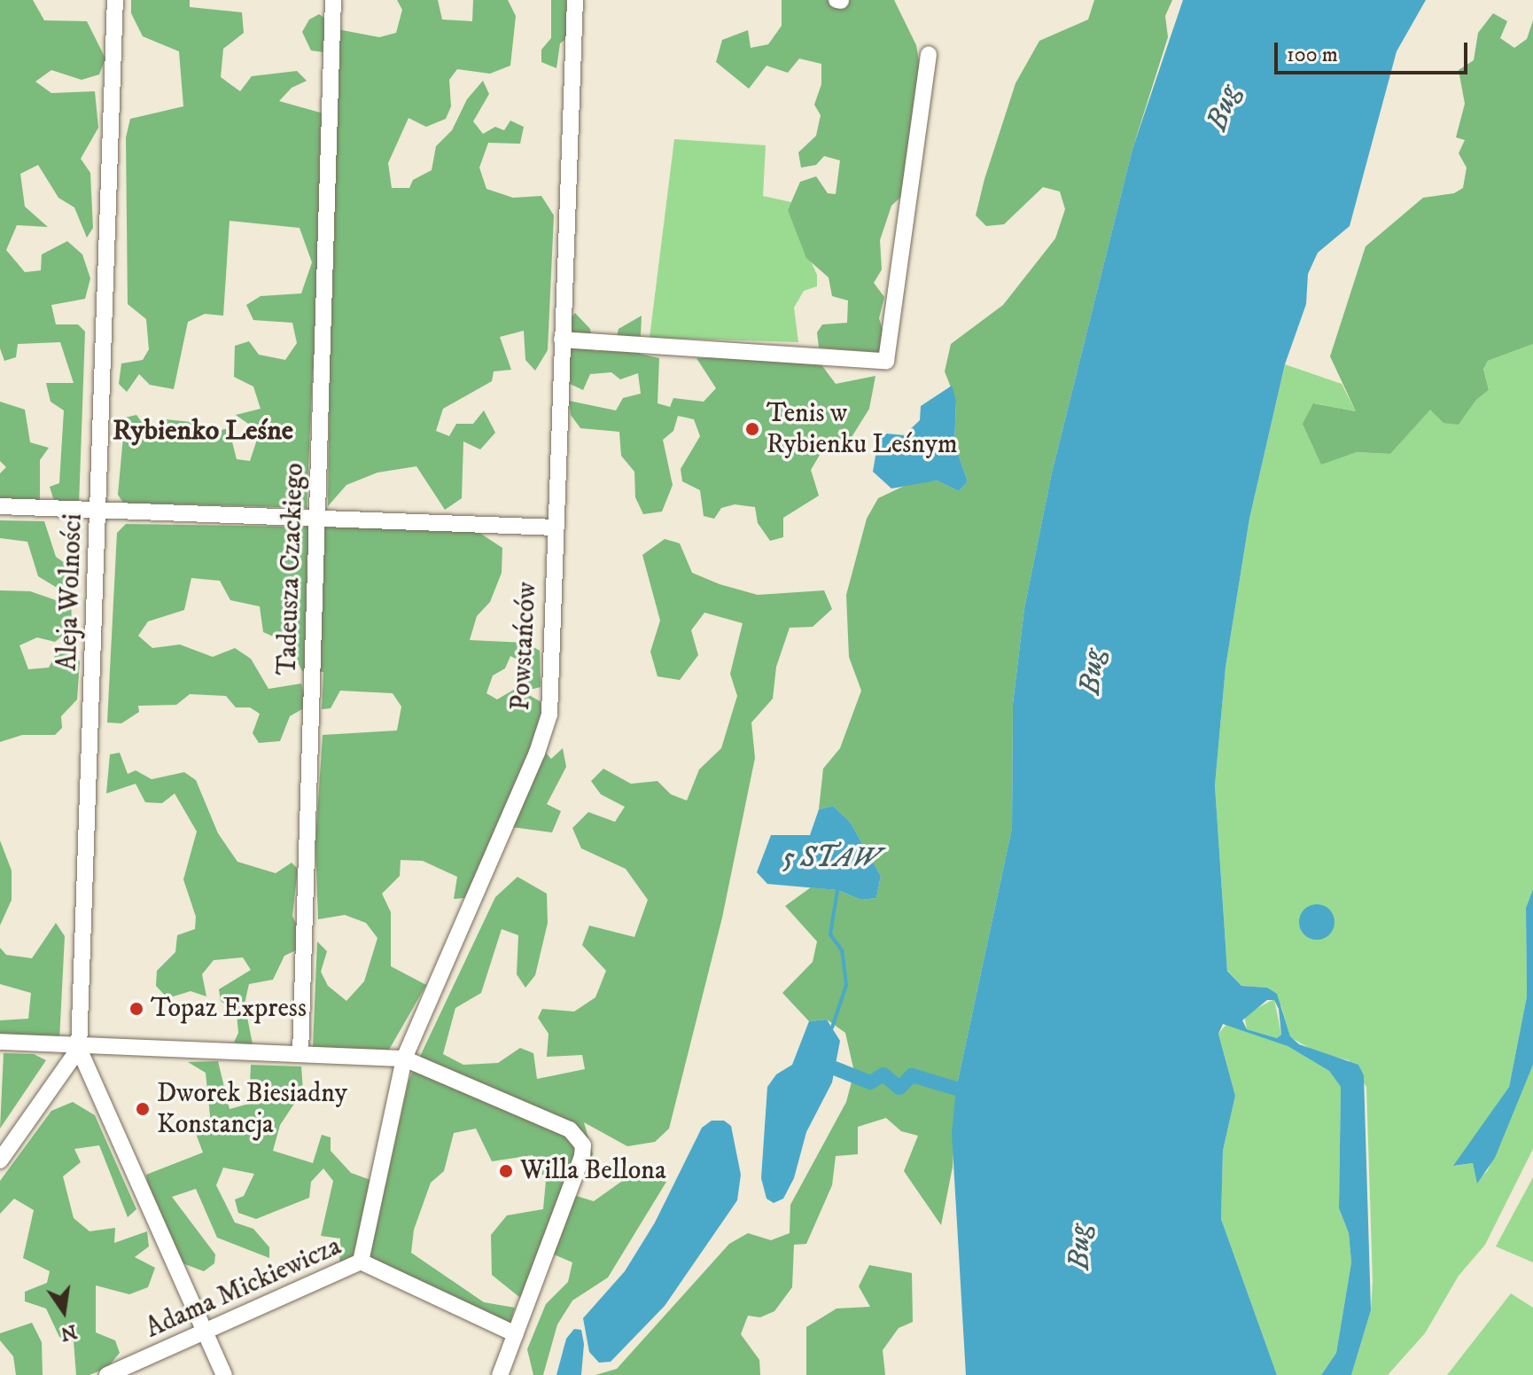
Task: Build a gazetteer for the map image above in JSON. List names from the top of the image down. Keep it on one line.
{"streets":{"street":["Tadeusza Czackiego","Aleja Wolności","Powstańców","Adama Mickiewicza"]},"crossings":[["Powstańców","Adama Mickiewicza"]],"districts":["Rybienko Leśne"],"water":["Bug","5 STAW"],"places":["Tenis w Rybienku Leśnym","Topaz Express","Dworek Biesiadny Konstancja","Willa Bellona"],"scale_bar":"100 m","north":"bottom"}
